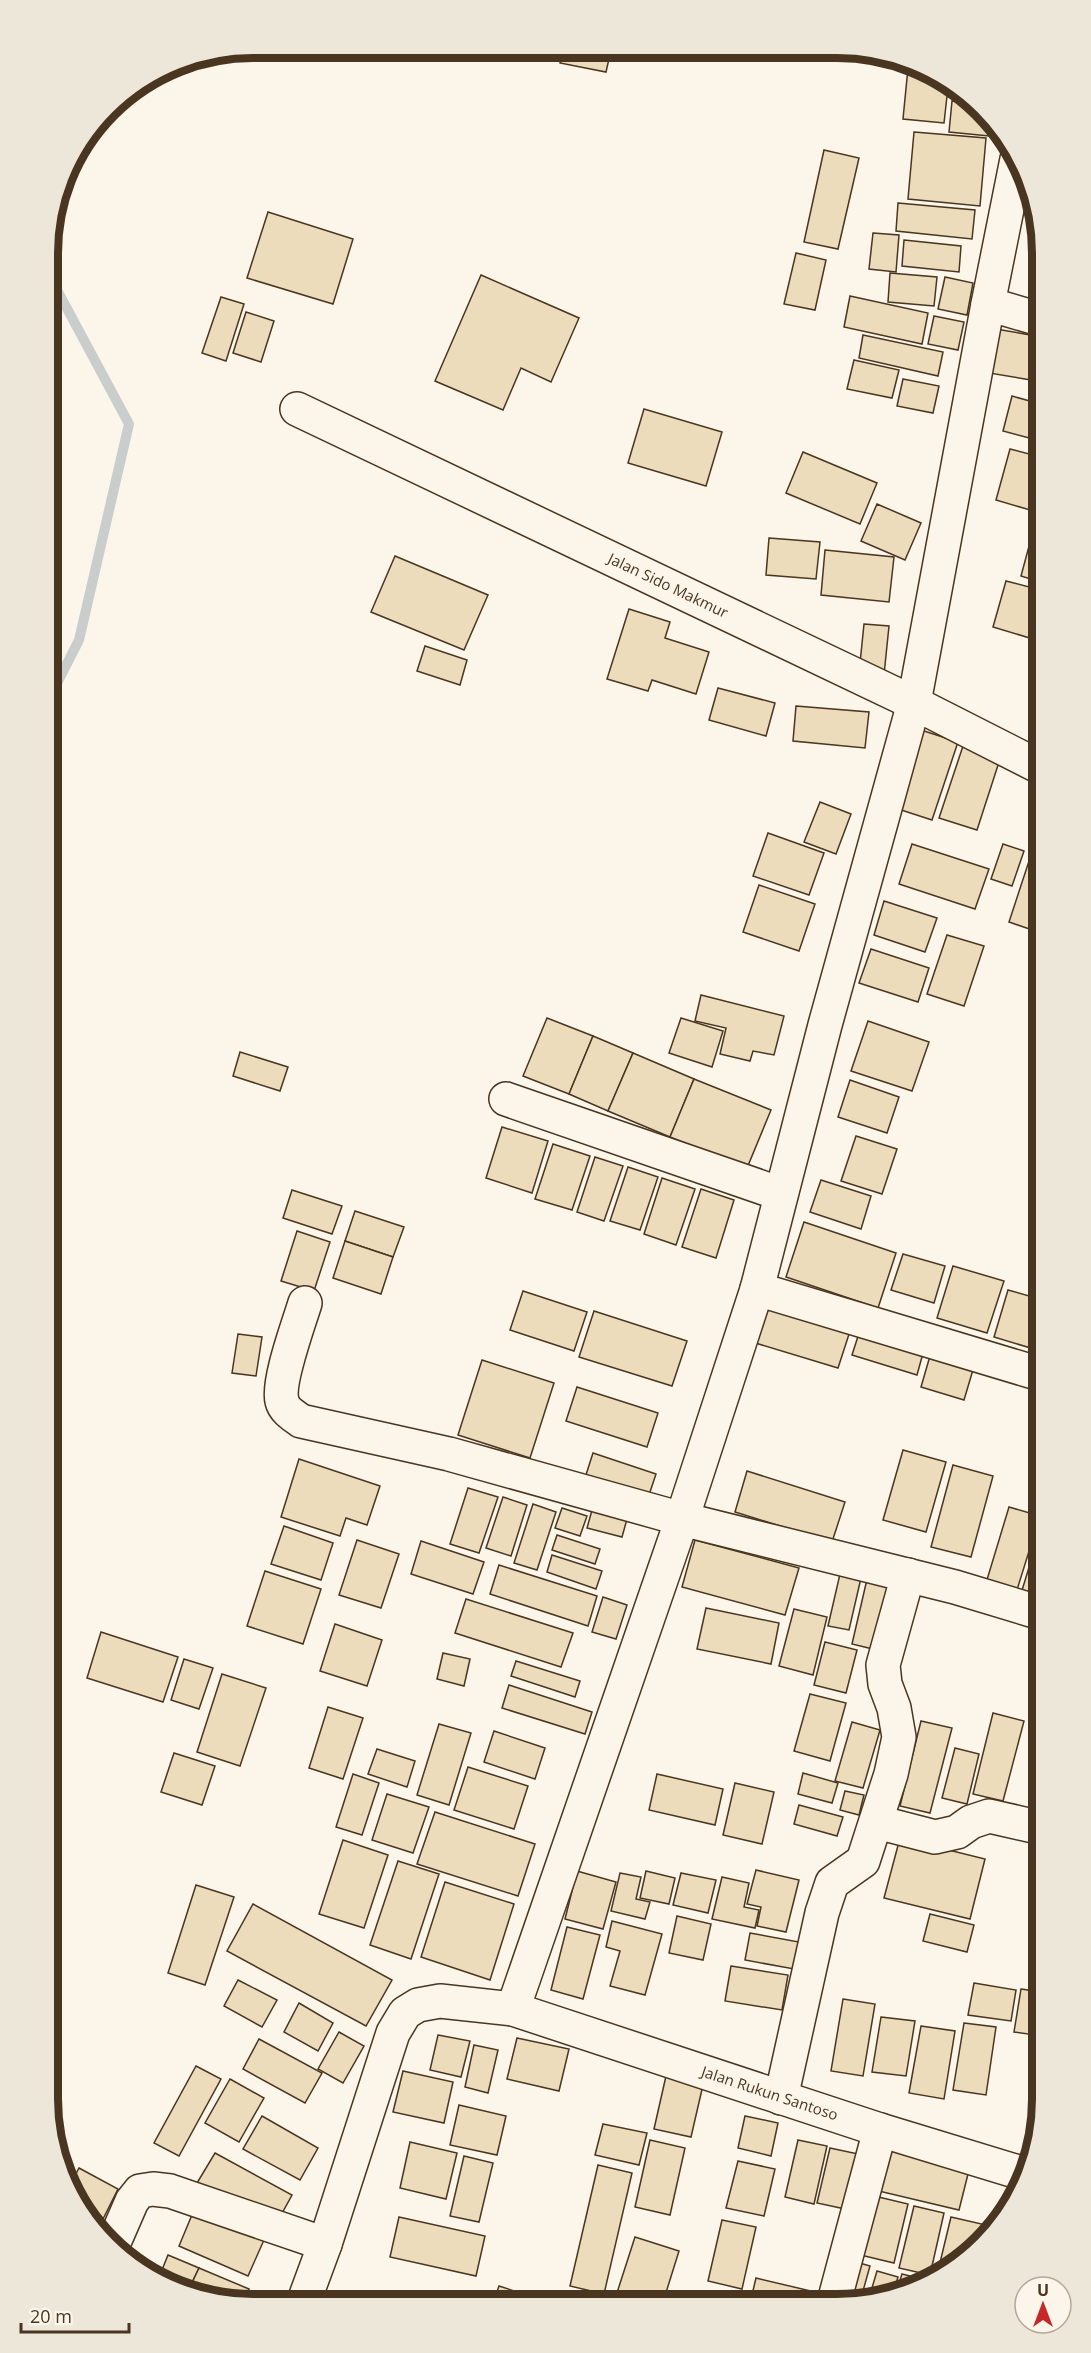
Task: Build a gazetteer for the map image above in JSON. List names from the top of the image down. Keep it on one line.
{"streets":{"street":["Jalan Sido Makmur","Jalan Rukun Santoso"]},"scale_bar":"20 m","north":"top"}
